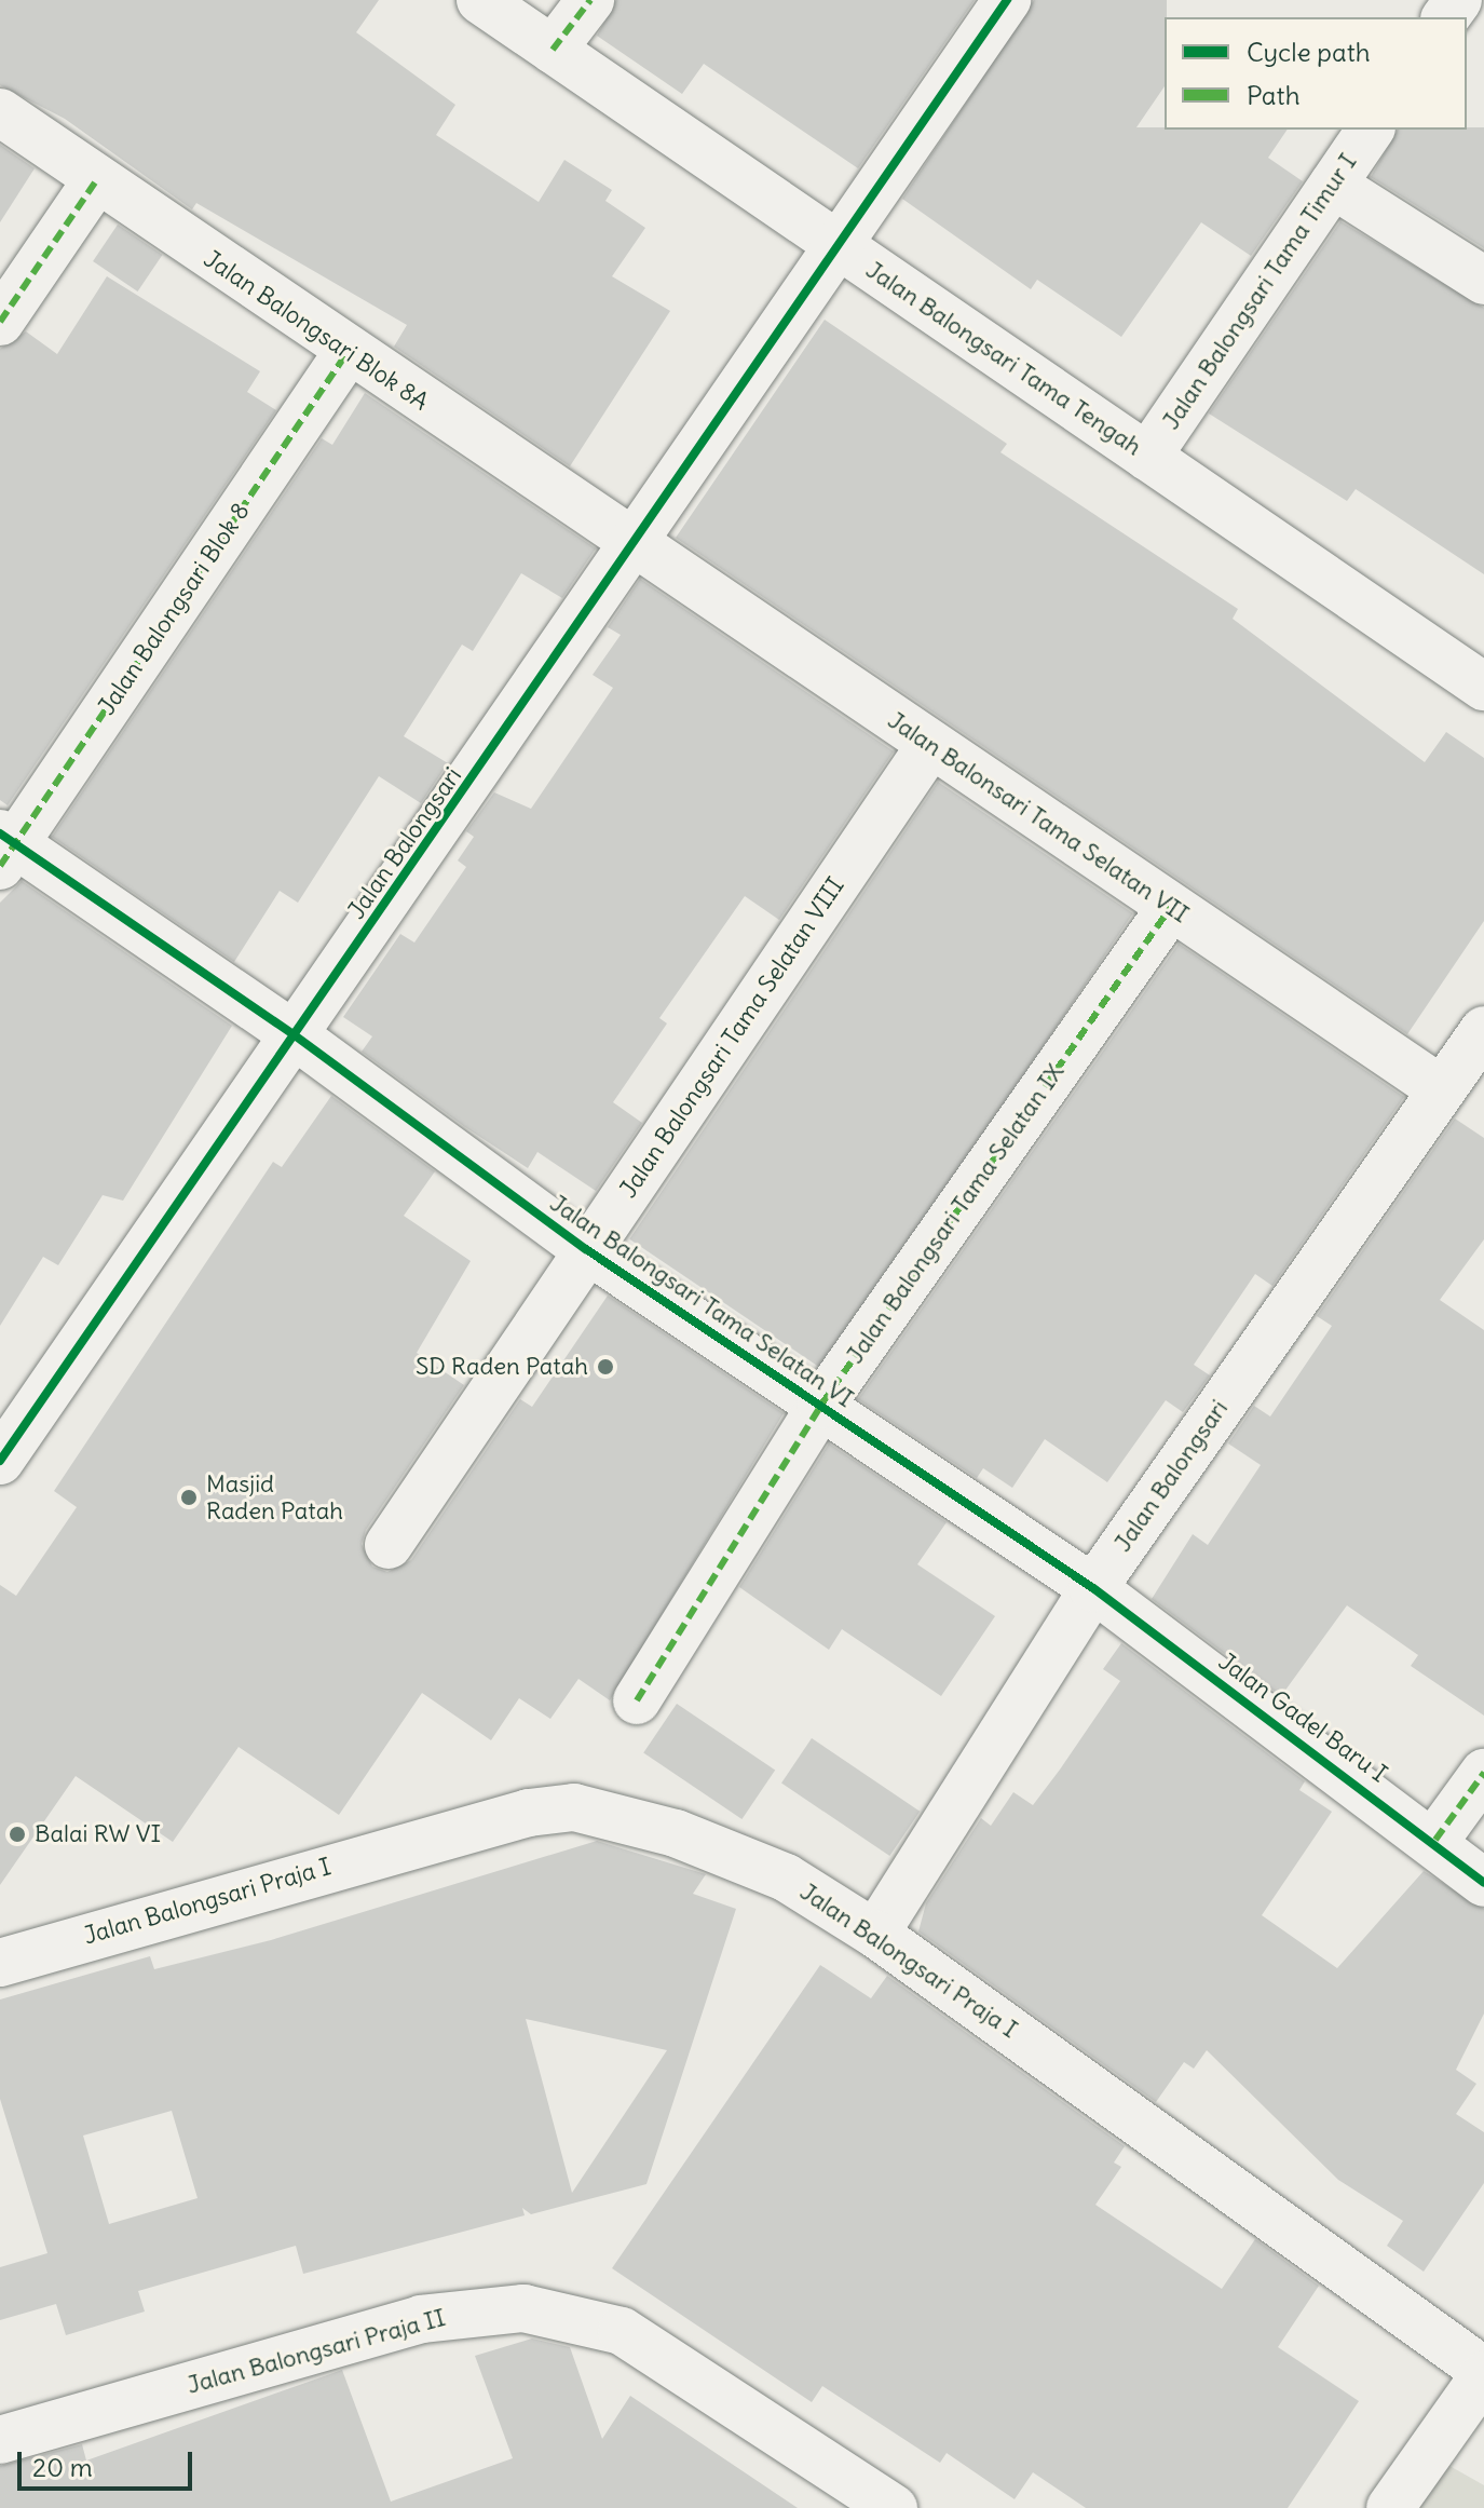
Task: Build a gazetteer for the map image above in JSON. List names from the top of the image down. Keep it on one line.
{"streets":{"street":["Jalan Balongsari Tama Timur I","Jalan Balongsari Blok 8A","Jalan Balongsari Tama Tengah","Jalan Balongsari Blok 8","Jalan Balonsari Tama Selatan VII","Jalan Balongsari","Jalan Balongsari Tama Selatan VIII","Jalan Balongsari Tama Selatan IX","Jalan Balongsari Tama Selatan VI","Jalan Gadel Baru I","Jalan Balongsari Praja I","Jalan Balongsari Praja II"]},"crossings":[["Jalan Balongsari Tama Timur I","Jalan Balongsari Tama Tengah"],["Jalan Balongsari Blok 8A","Jalan Balongsari Blok 8"],["Jalan Balongsari Blok 8A","Jalan Balonsari Tama Selatan VII"],["Jalan Balongsari Blok 8A","Jalan Balongsari"],["Jalan Balongsari Tama Tengah","Jalan Balongsari"],["Jalan Balongsari Blok 8","Jalan Balongsari Tama Selatan VI"],["Jalan Balonsari Tama Selatan VII","Jalan Balongsari"],["Jalan Balonsari Tama Selatan VII","Jalan Balongsari Tama Selatan VIII"],["Jalan Balonsari Tama Selatan VII","Jalan Balongsari Tama Selatan IX"],["Jalan Balongsari","Jalan Balongsari Tama Selatan VI"],["Jalan Balongsari","Jalan Gadel Baru I"],["Jalan Balongsari","Jalan Balongsari Praja I"],["Jalan Balongsari Tama Selatan VIII","Jalan Balongsari Tama Selatan VI"],["Jalan Balongsari Tama Selatan IX","Jalan Balongsari Tama Selatan VI"],["Jalan Balongsari Tama Selatan VI","Jalan Gadel Baru I"]],"places":["SD Raden Patah","Masjid Raden Patah","Balai RW VI"],"legend":["Cycle path","Path"],"scale_bar":"20 m"}
